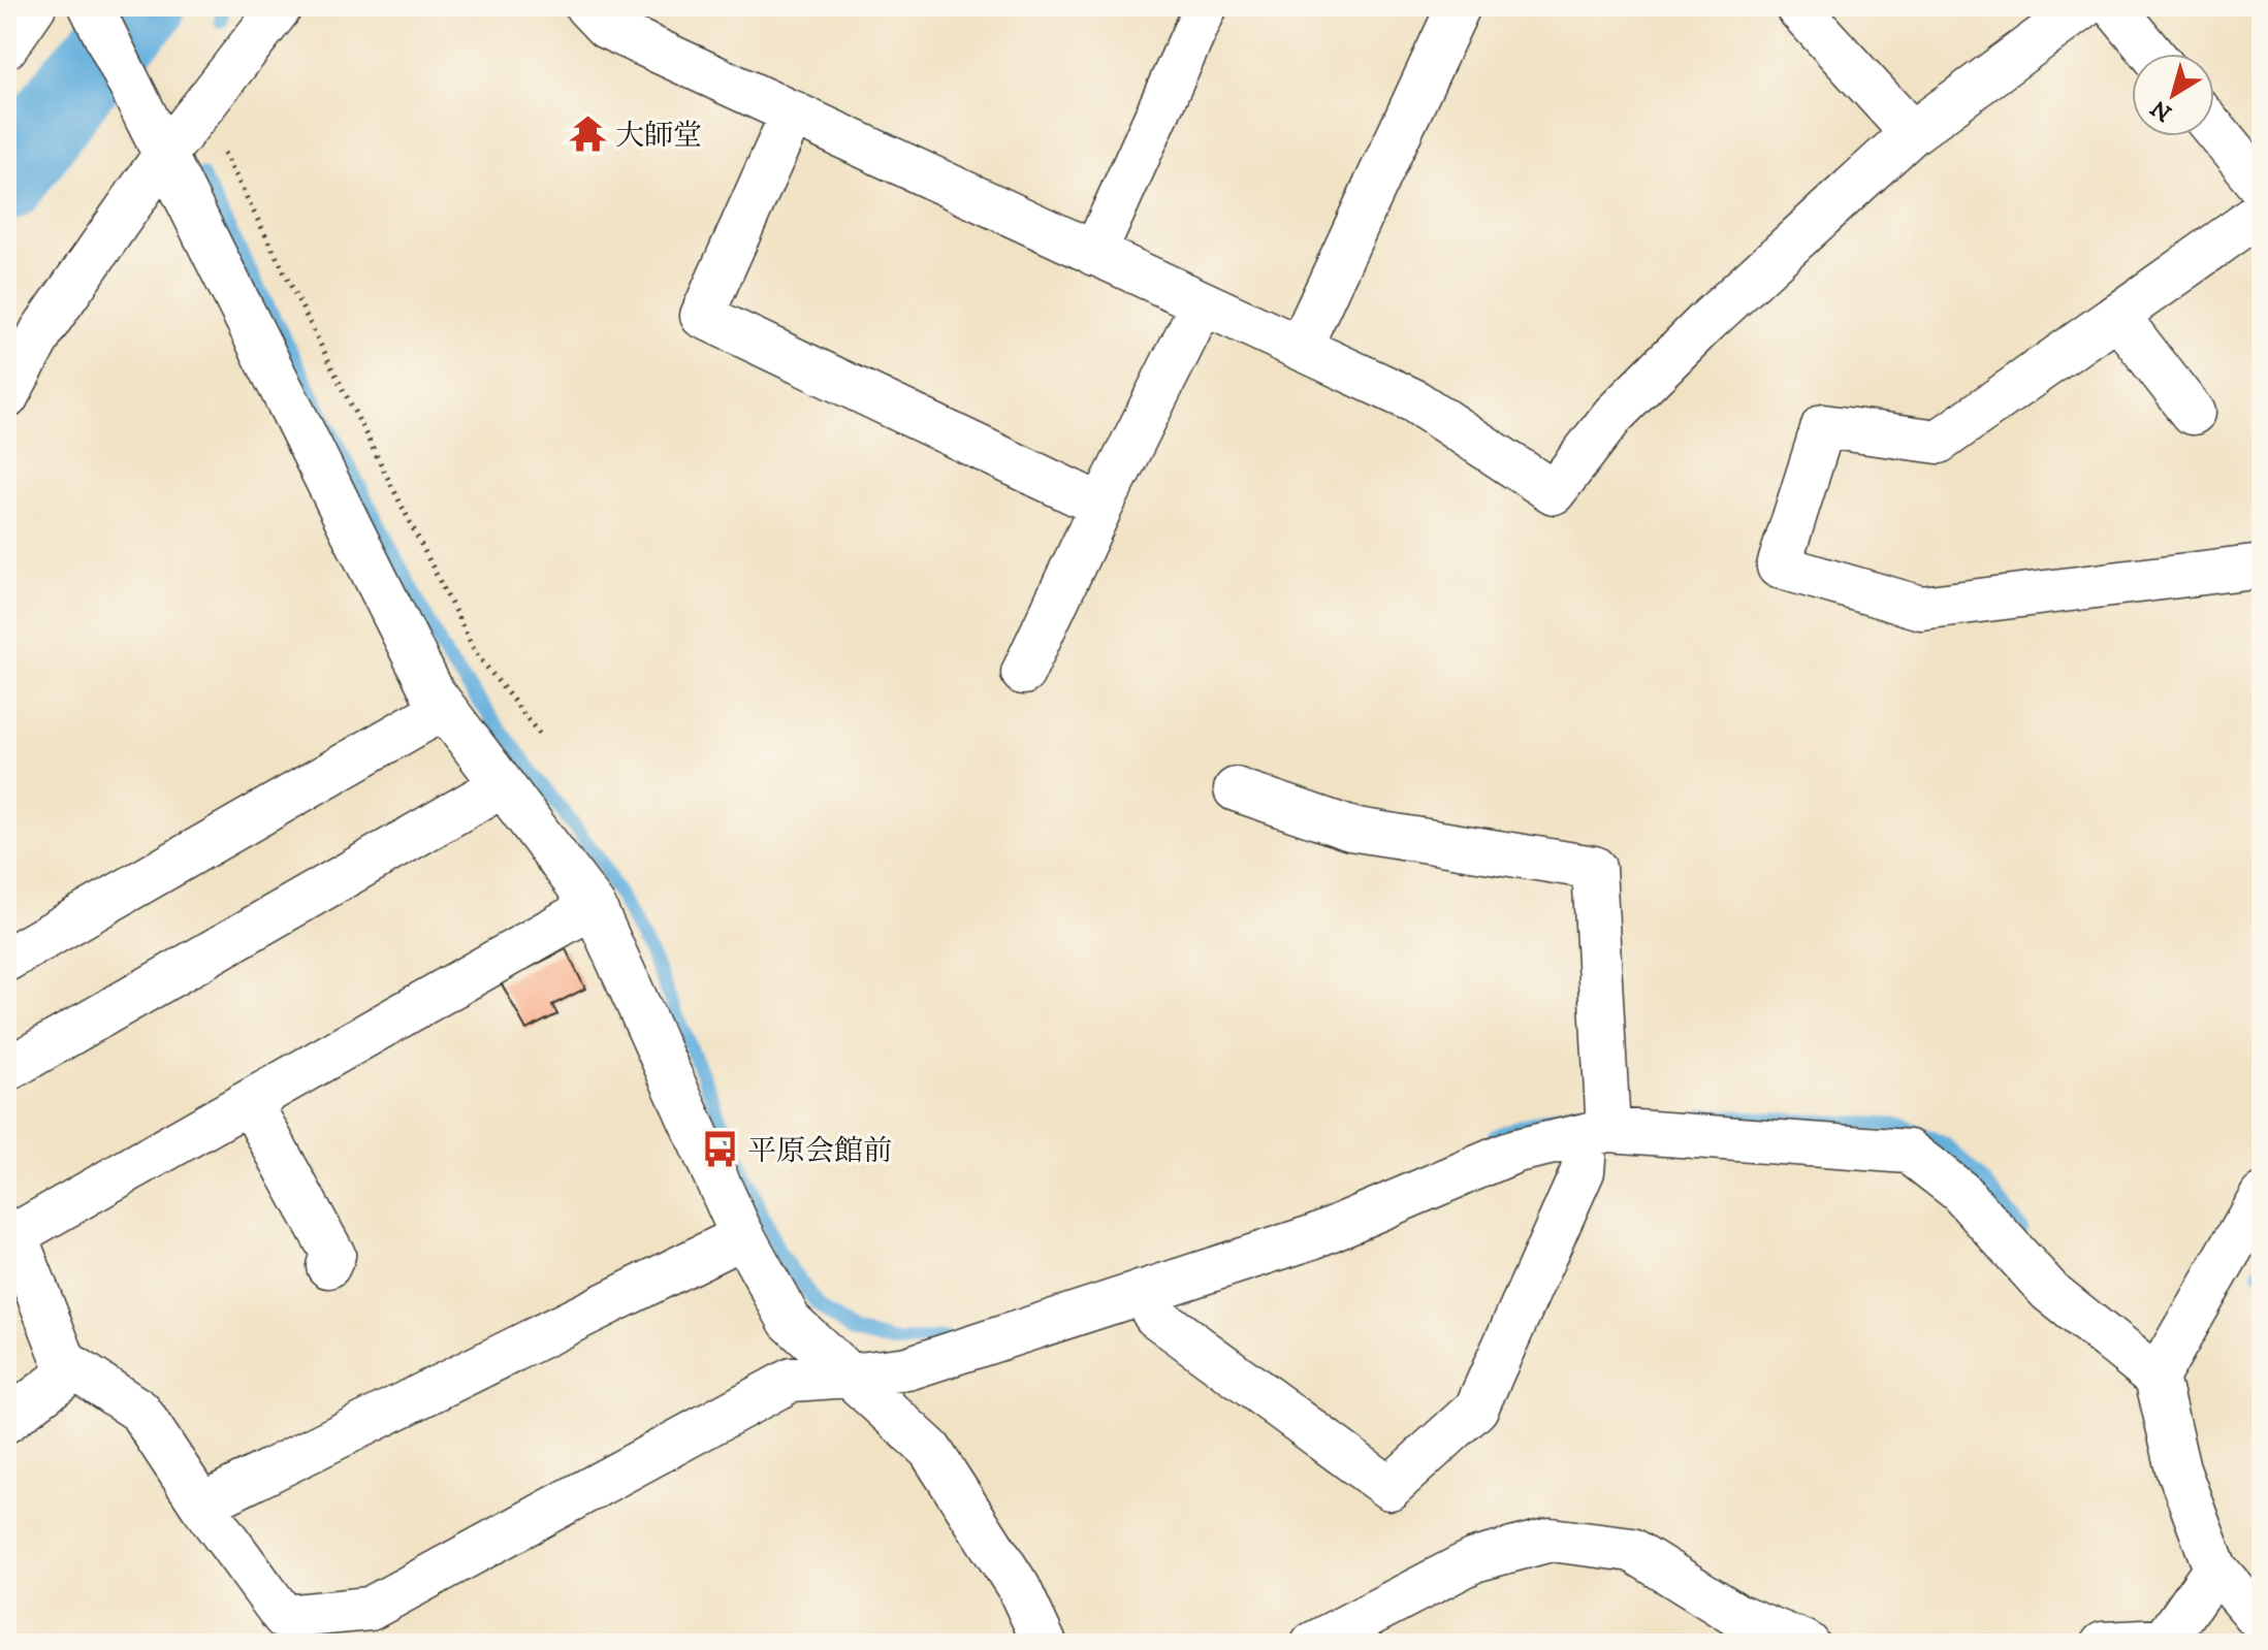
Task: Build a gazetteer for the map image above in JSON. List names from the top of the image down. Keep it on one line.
{"places":{"temple":["大師堂"],"bus stop":["平原会館前"]},"north":"bottom left"}
